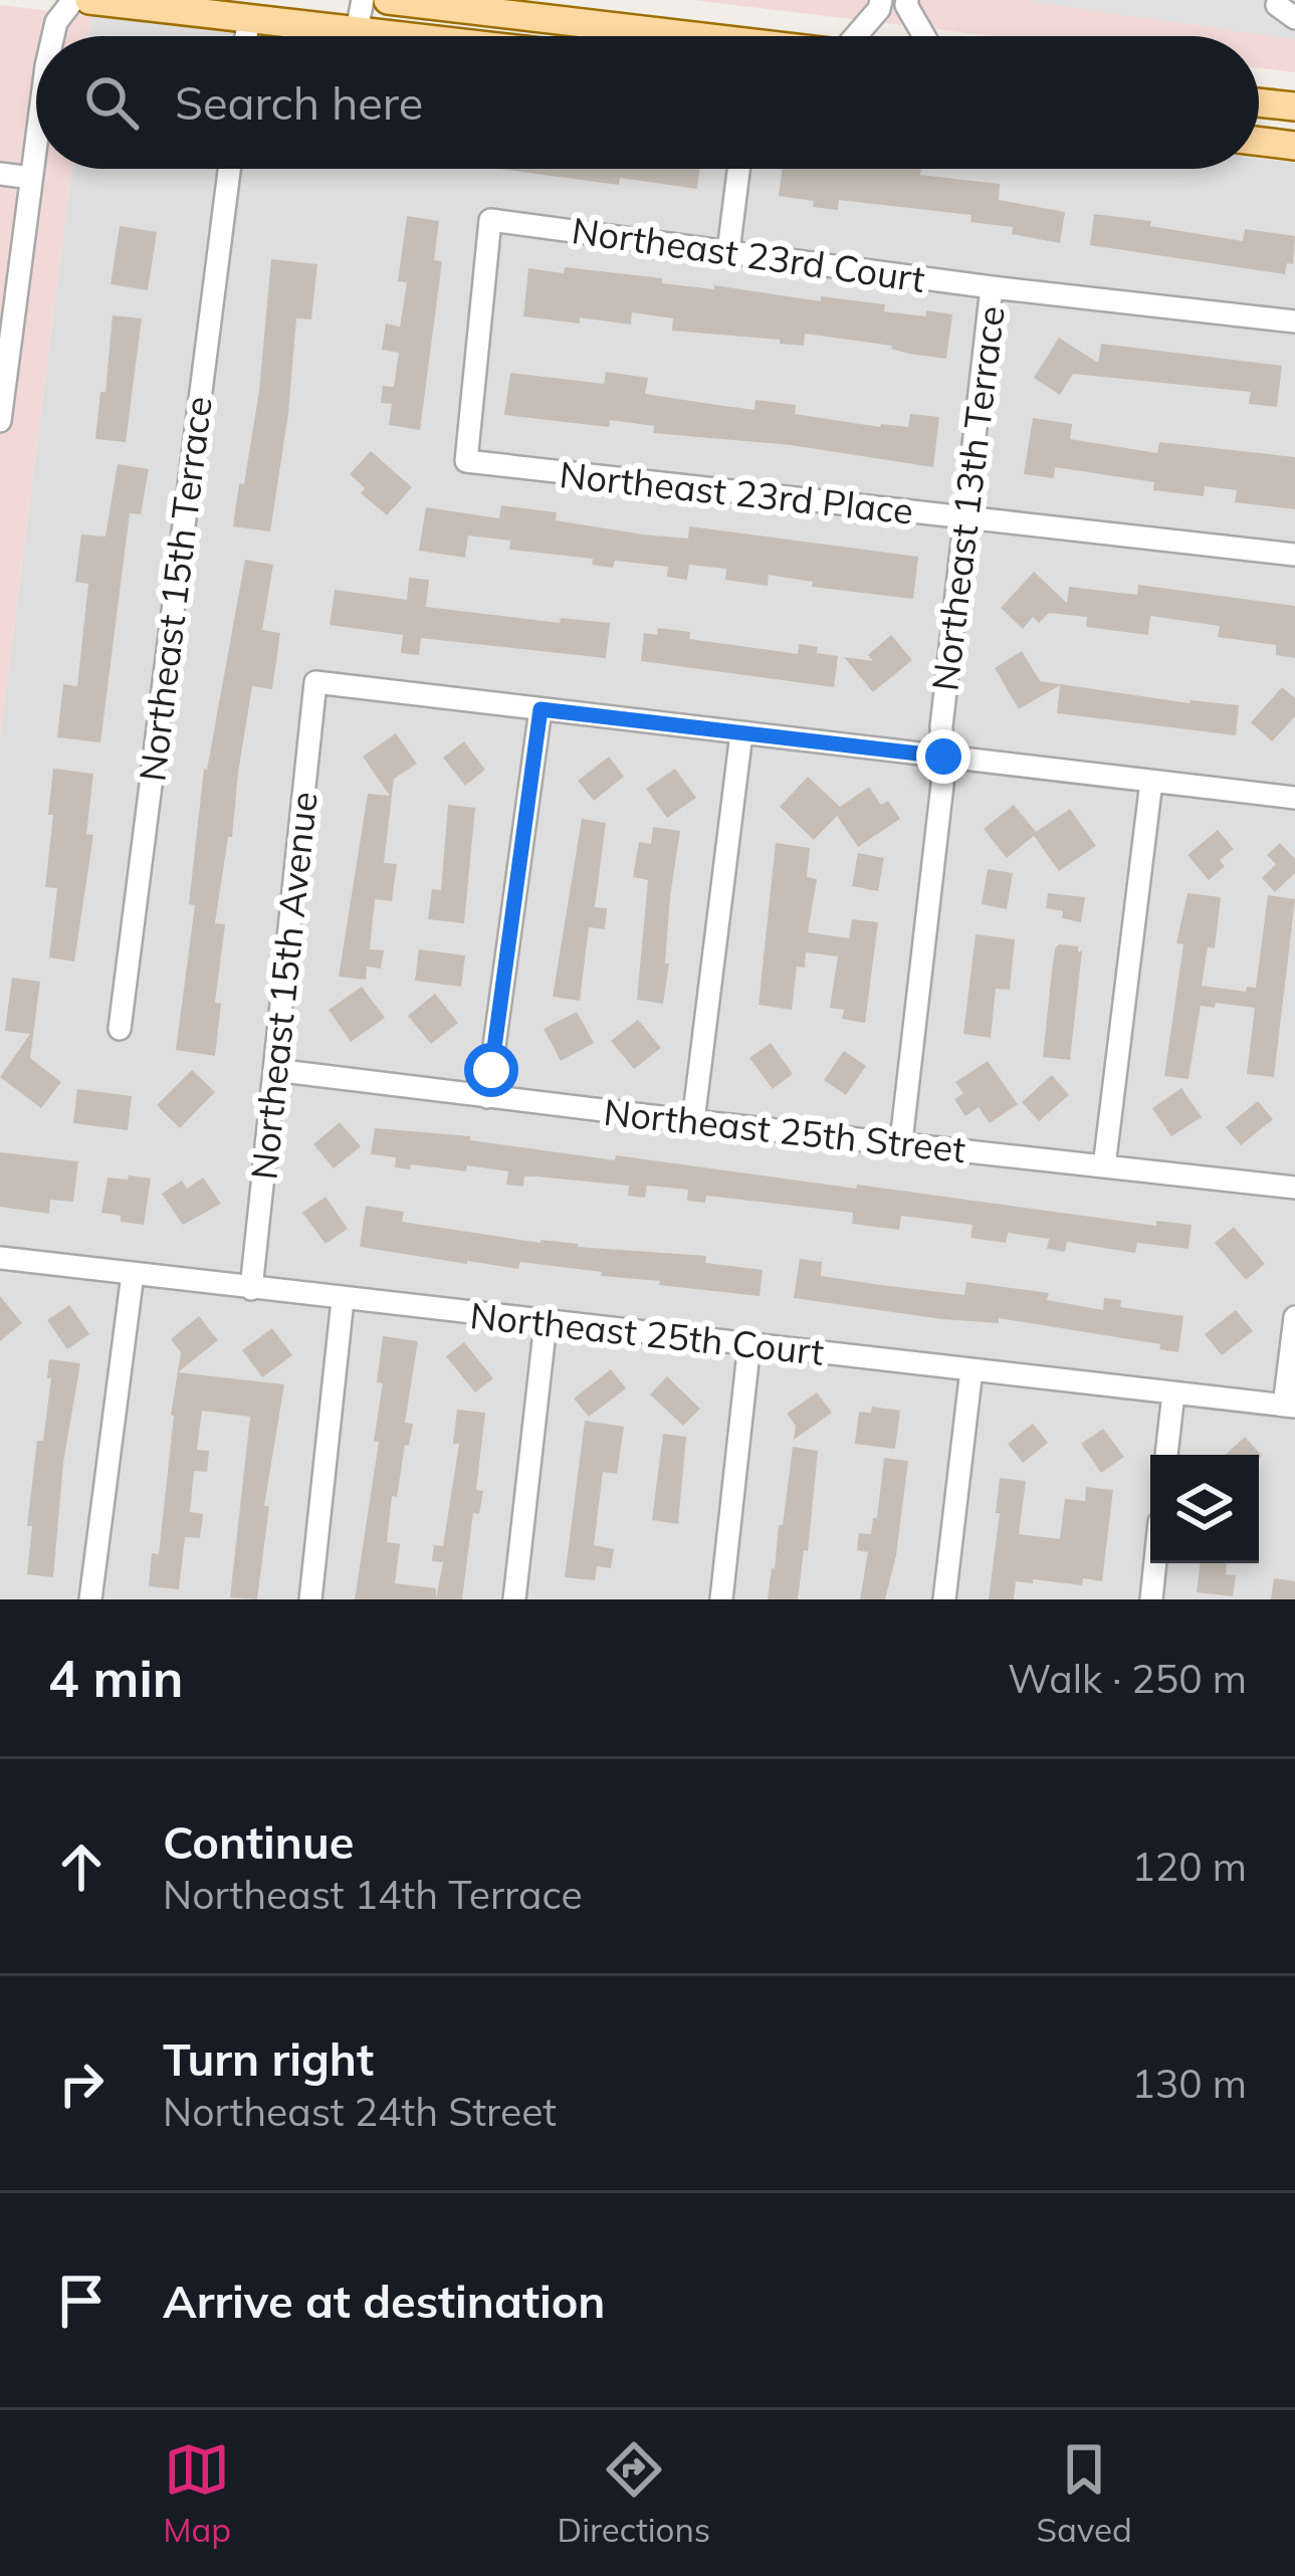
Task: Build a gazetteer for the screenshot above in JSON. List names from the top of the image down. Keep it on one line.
{"streets":{"street":["Northeast 23rd Court","Northeast 23rd Place","Northeast 13th Terrace","Northeast 15th Terrace","Northeast 15th Avenue","Northeast 25th Street","Northeast 25th Court"]},"crossings":[["Northeast 23rd Court","Northeast 23rd Place"],["Northeast 23rd Court","Northeast 13th Terrace"],["Northeast 23rd Place","Northeast 13th Terrace"],["Northeast 13th Terrace","Northeast 25th Street"],["Northeast 15th Avenue","Northeast 25th Street"],["Northeast 15th Avenue","Northeast 25th Court"]],"page":{"search":"Search here","heading":["4 min","Walk · 250 m"],"list":[["Continue","Northeast 14th Terrace","120 m"],["Turn right","Northeast 24th Street","130 m"],"Arrive at destination"],"nav":["Map","Directions","Saved"]}}
